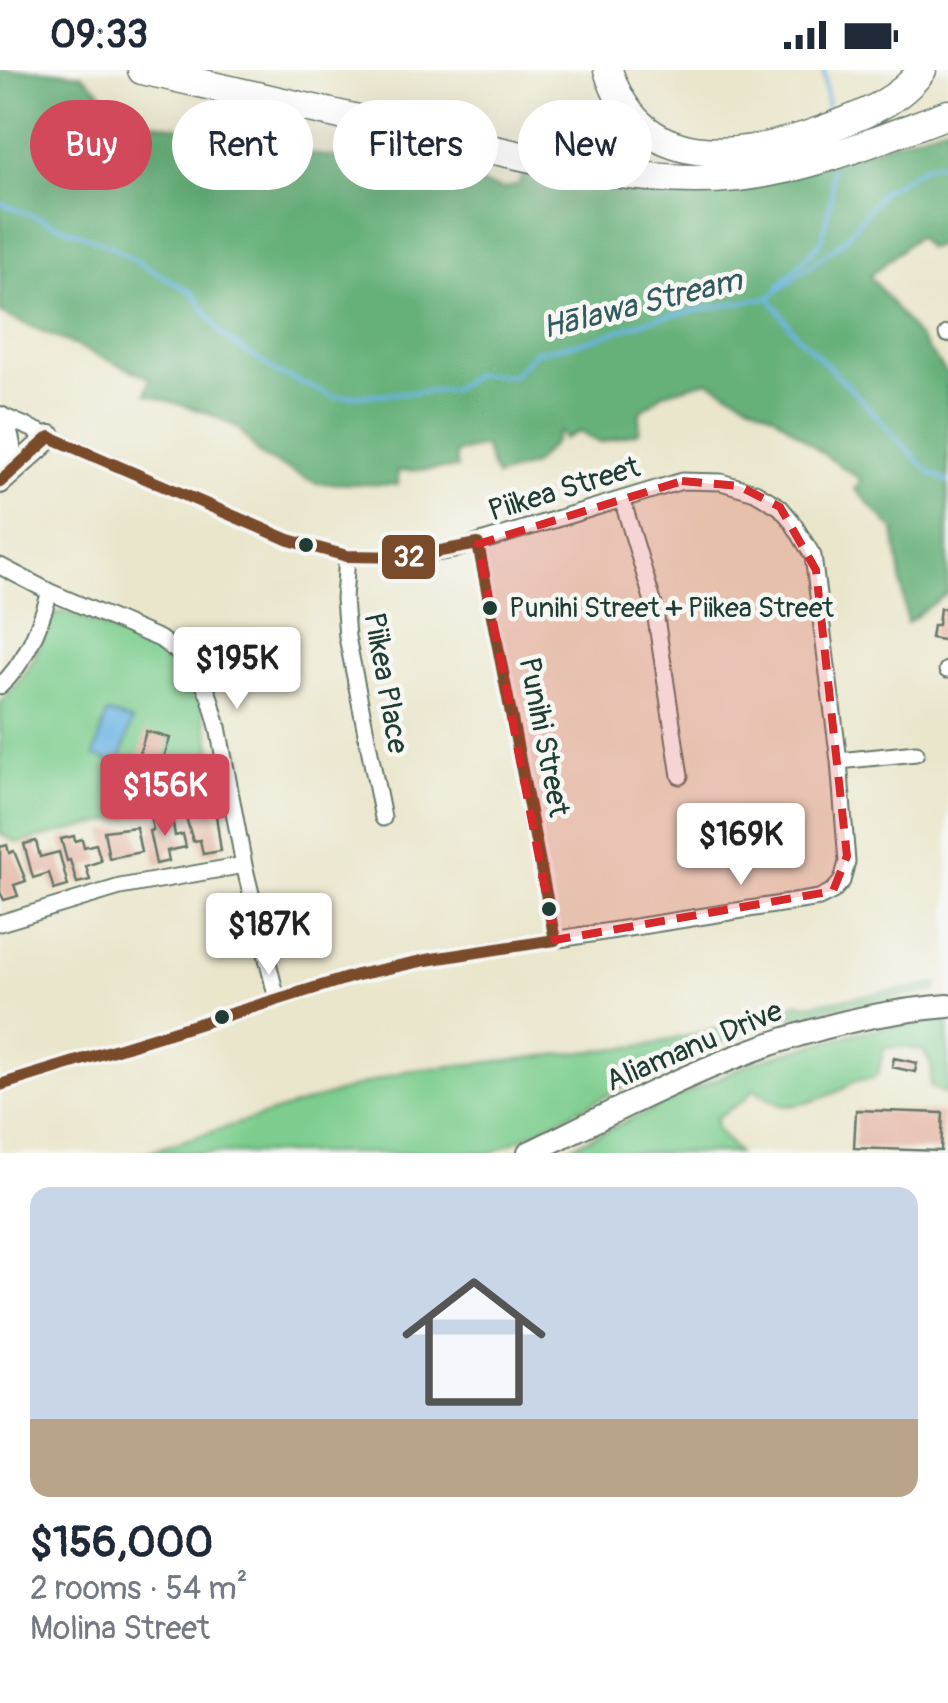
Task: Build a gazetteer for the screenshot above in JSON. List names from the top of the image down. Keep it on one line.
{"streets":{"street":["Piikea Street","Piikea Place","Punihi Street","Aliamanu Drive"]},"crossings":[["Piikea Street","Piikea Place"],["Piikea Street","Punihi Street"]],"water":["Hālawa Stream"],"places":["Punihi Street + Piikea Street"],"lines":["transit line 32"],"page":{"status":"09:33","chip":["Buy","Rent","Filters","New"],"price":["$195K","$156K","$169K","$187K"],"list":[{"name":"$156,000","note":"2 rooms · 54 m² · Molina Street"}]}}
